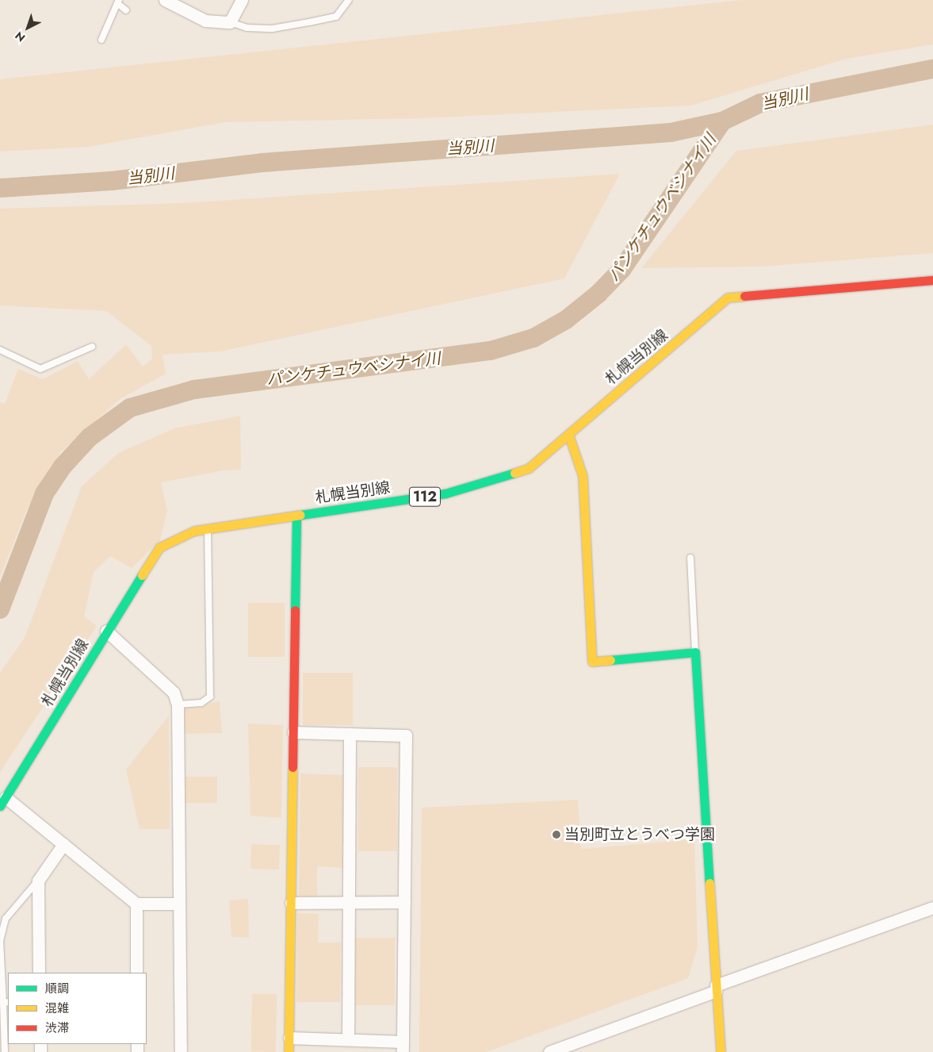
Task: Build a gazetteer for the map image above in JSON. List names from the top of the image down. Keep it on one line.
{"streets":{"street":["札幌当別線","112"]},"water":["当別川","パンケチュウベシナイ川"],"places":["当別町立とうべつ学園"],"legend":["順調","混雑","渋滞"],"north":"bottom left"}
